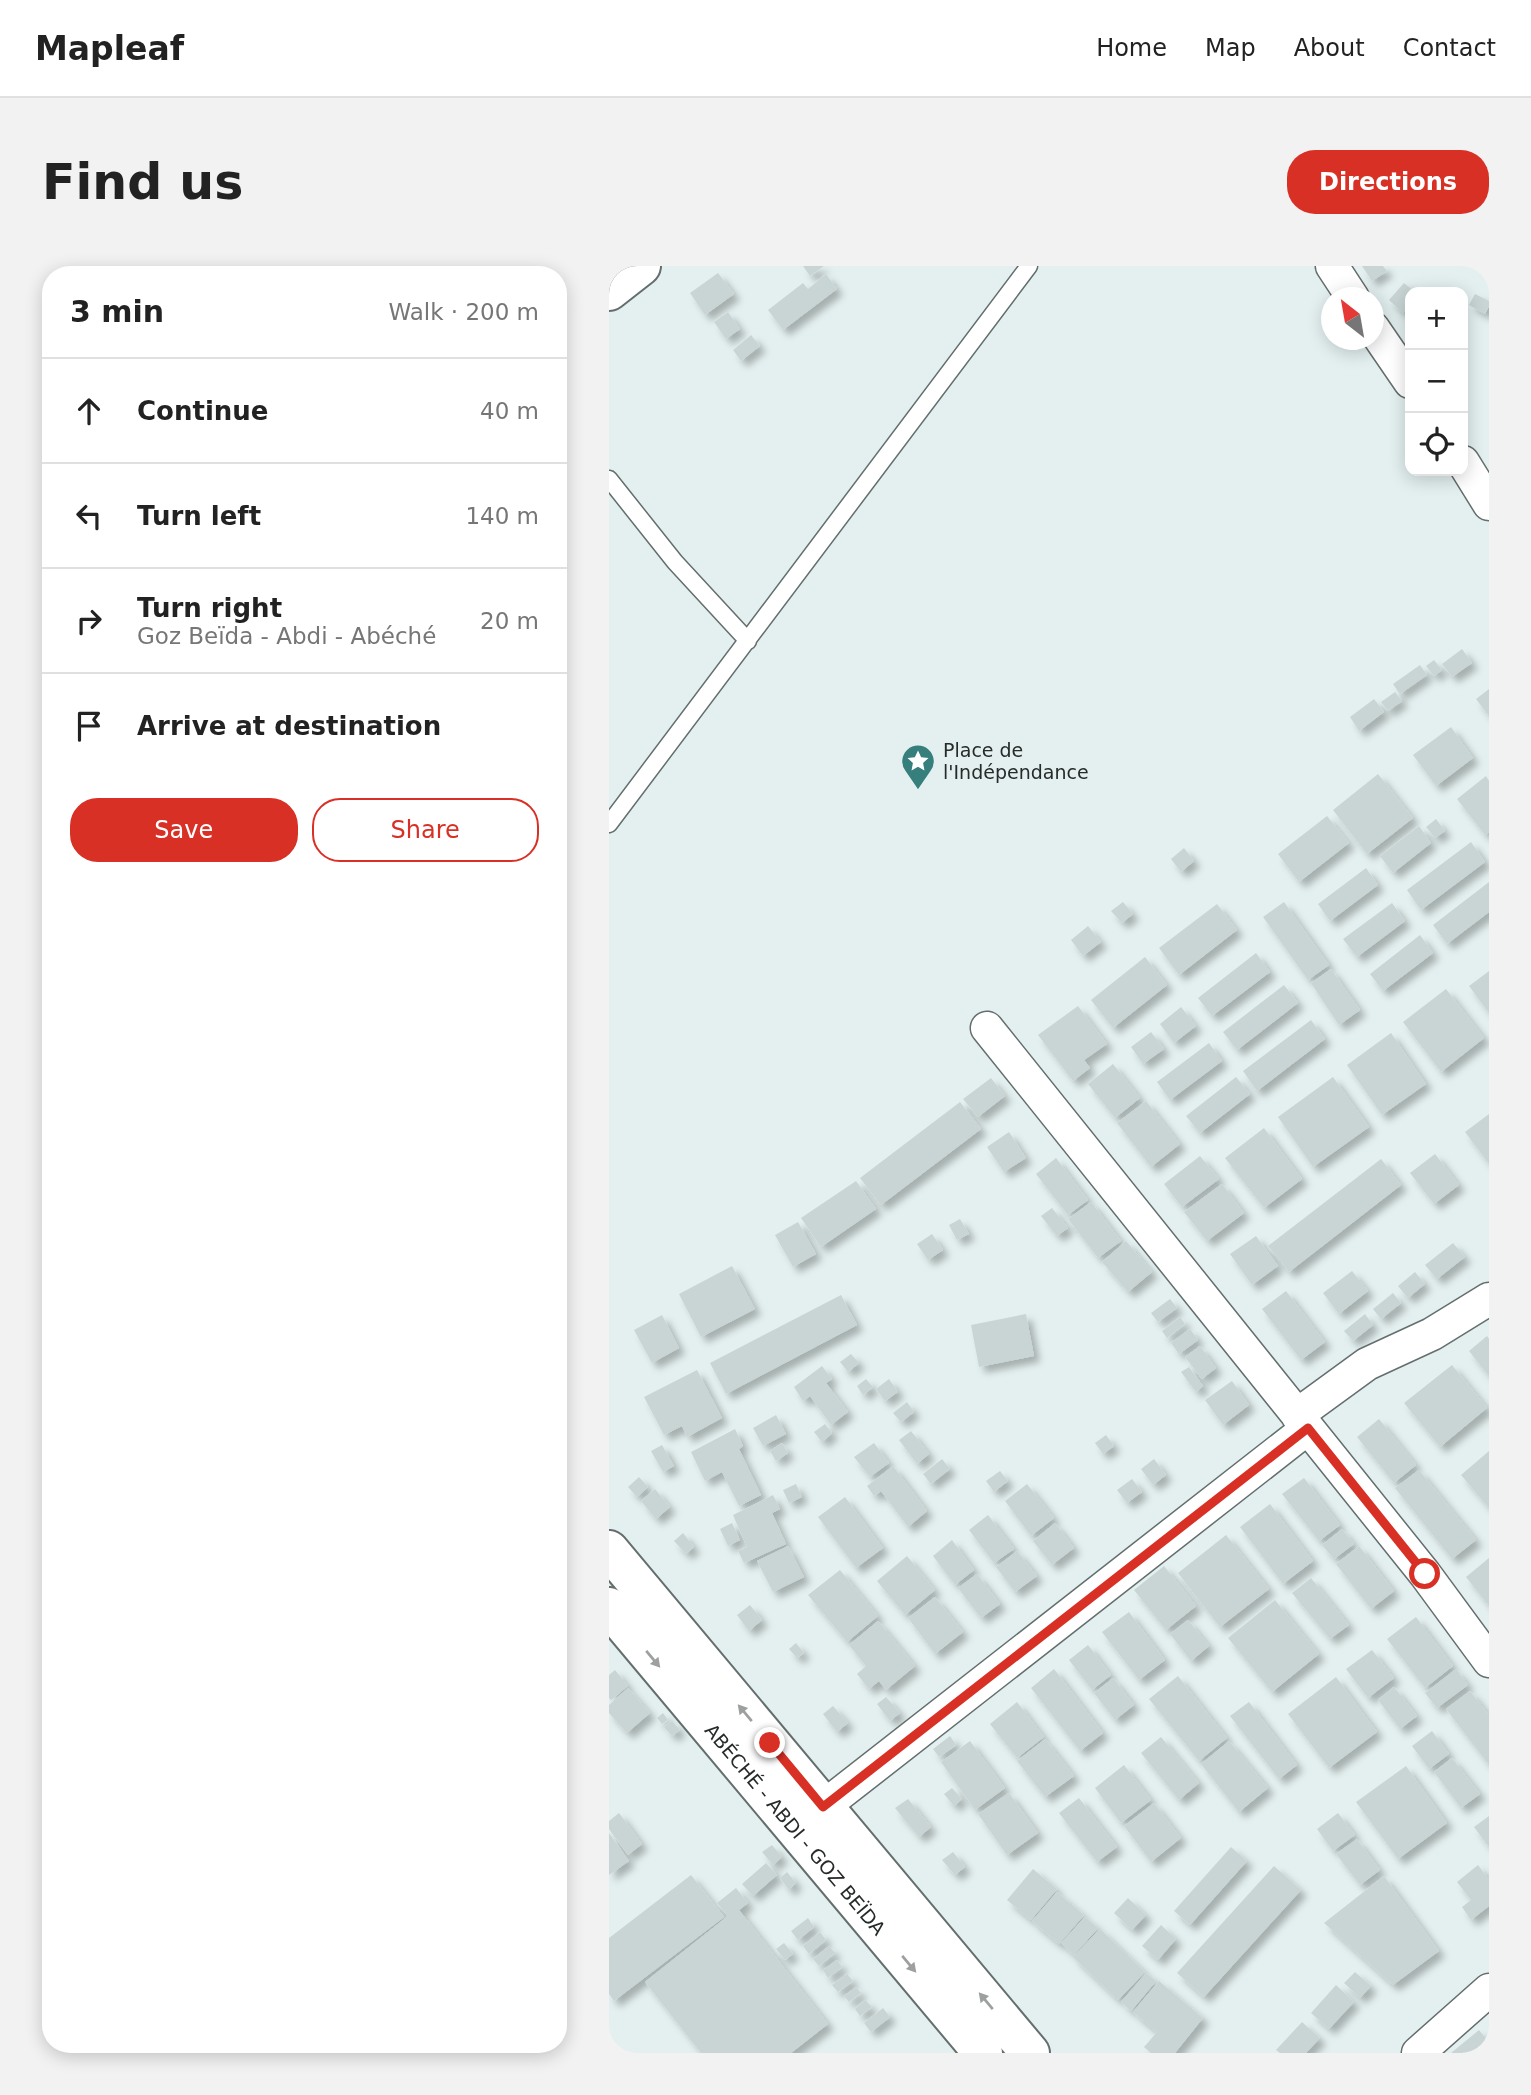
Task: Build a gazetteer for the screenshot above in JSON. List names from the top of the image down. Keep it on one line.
{"streets":{"main road":["ABÉCHÉ - ABDI - GOZ BEÏDA"]},"places":{"place":["Place de l'Indépendance"]},"north":"top left","page":{"header":"Mapleaf","nav":["Home","Map","About","Contact"],"buttons":["Directions",["Save","Share"]],"title":"Find us","heading":["3 min","Walk · 200 m"],"map_buttons":["+","−"],"list":[["Continue","40 m"],["Turn left","140 m"],["Turn right","Goz Beïda - Abdi - Abéché","20 m"],"Arrive at destination"]}}
